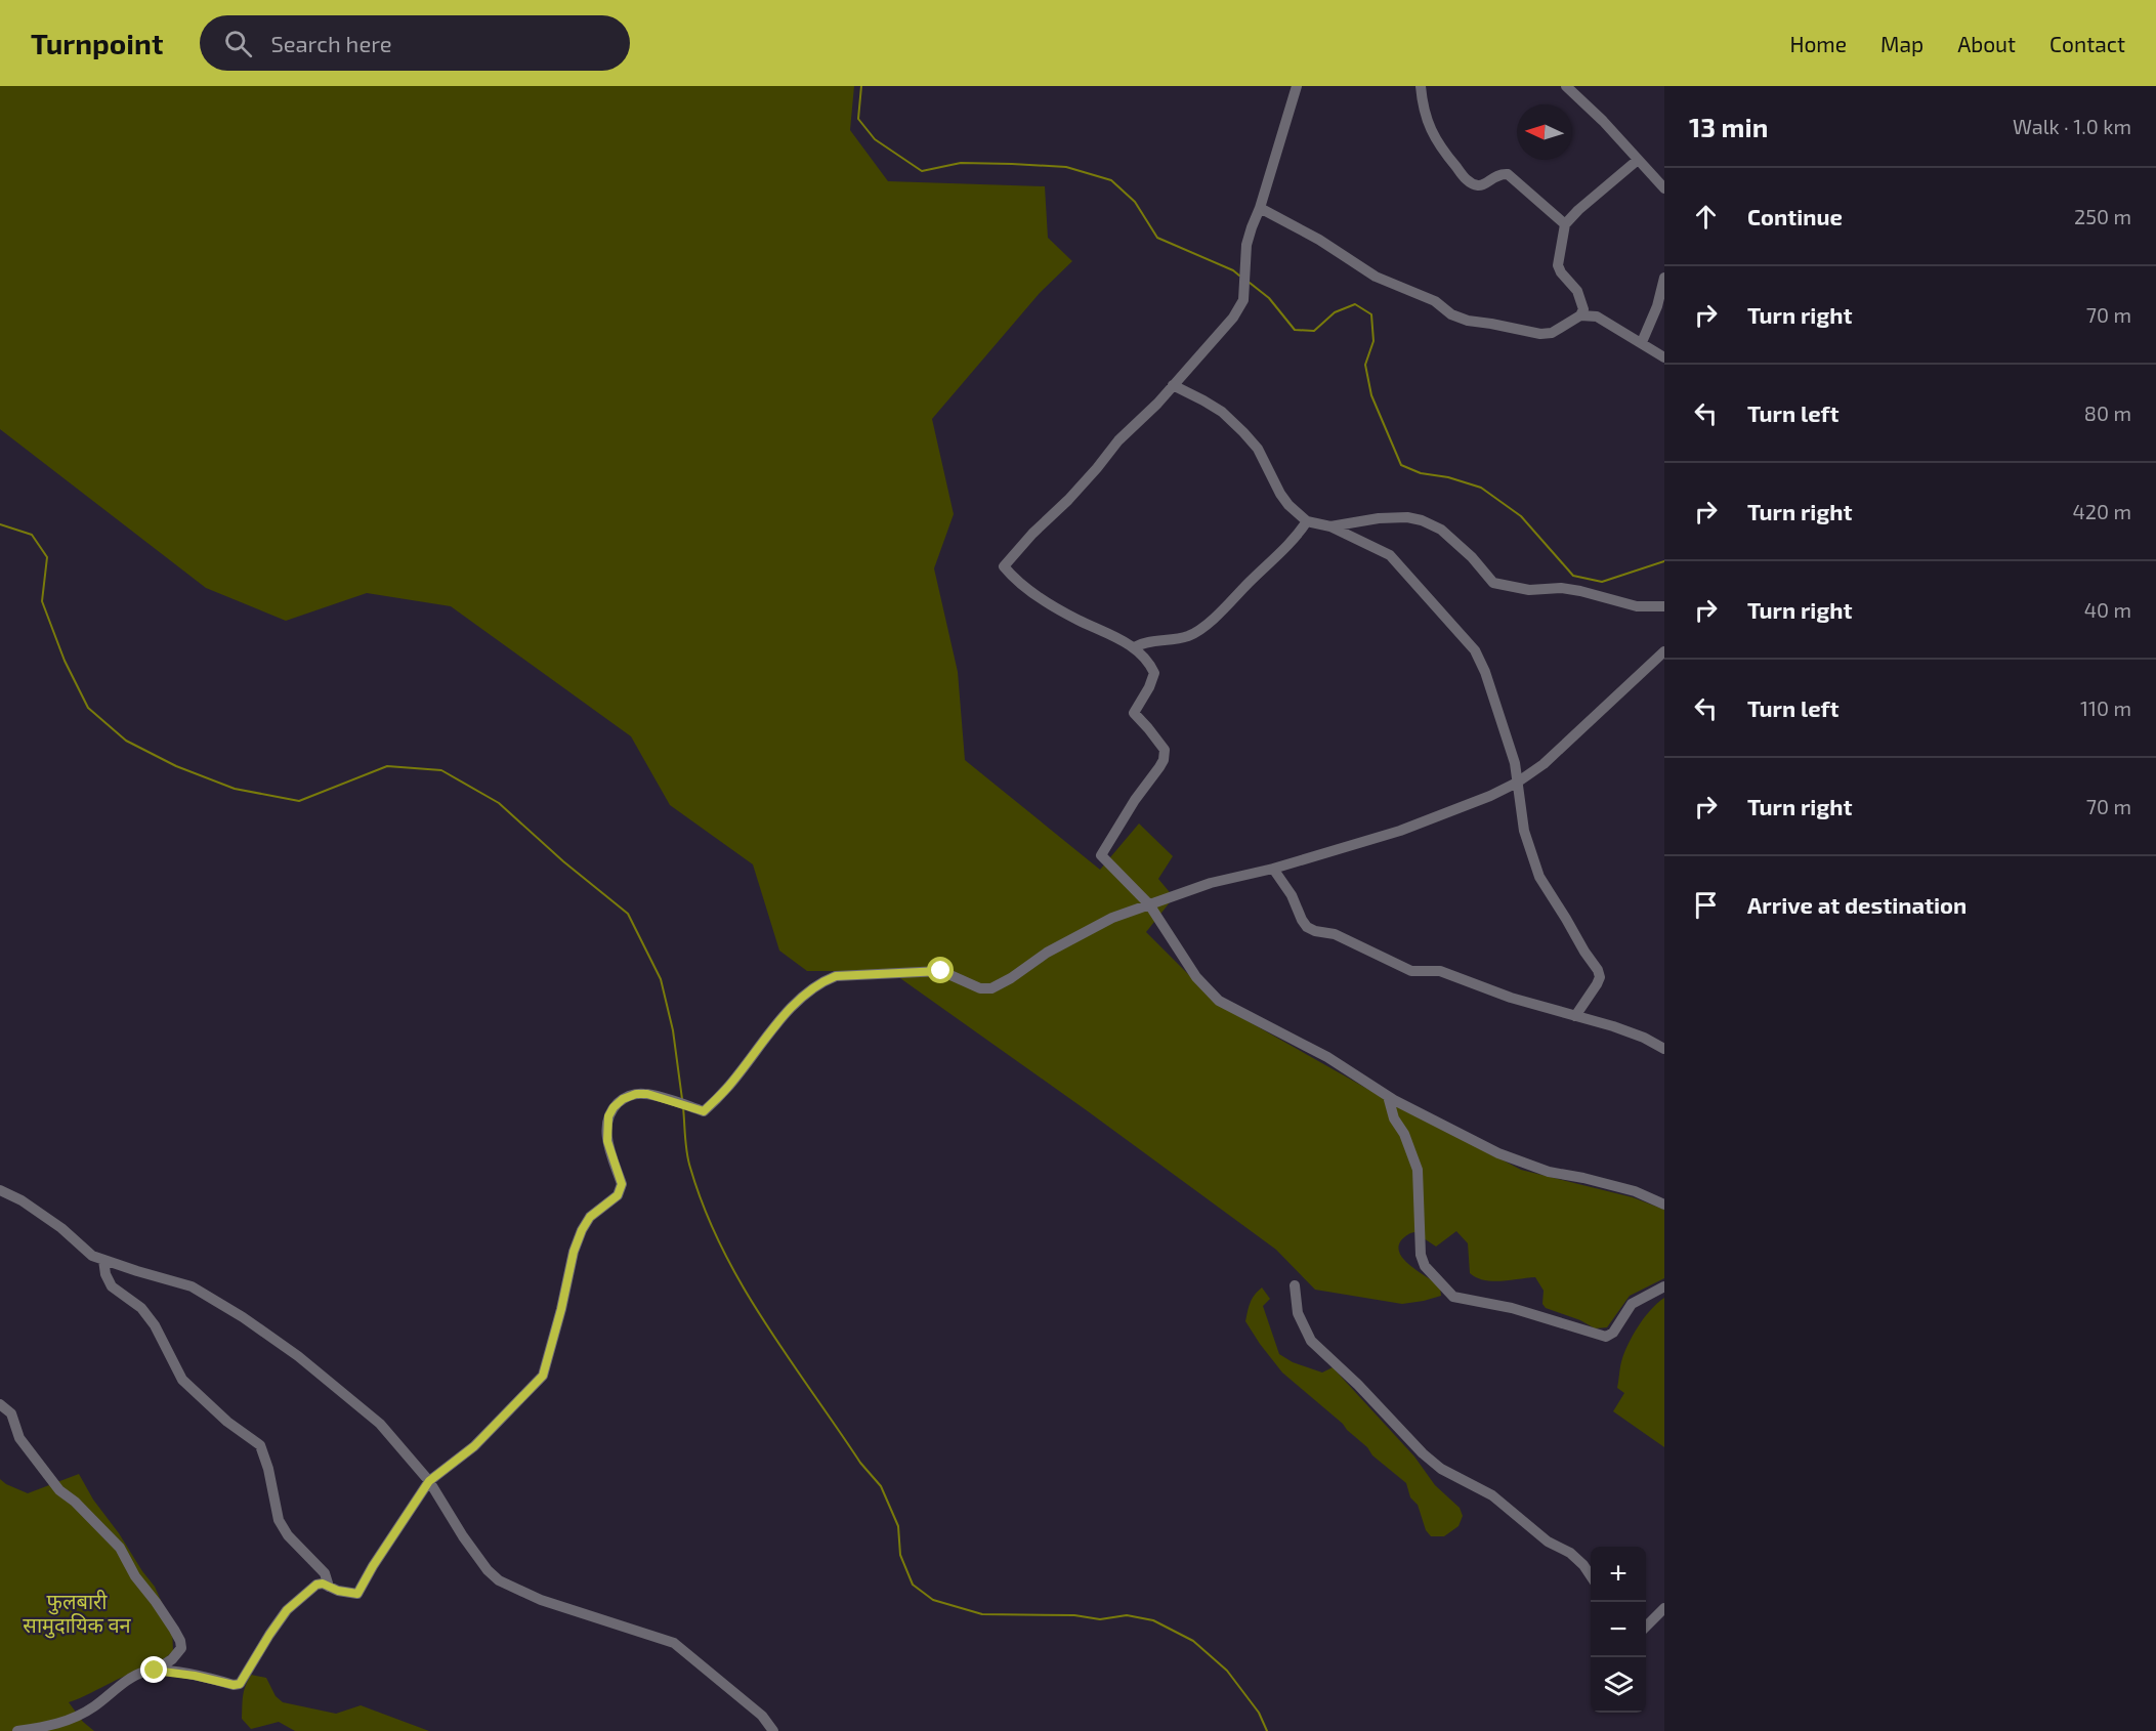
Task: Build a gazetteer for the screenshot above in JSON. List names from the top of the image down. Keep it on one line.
{"parks":["फुलबारी सामुदायिक वन"],"north":"left","page":{"header":"Turnpoint","search":"Search here","nav":["Home","Map","About","Contact"],"heading":["13 min","Walk · 1.0 km"],"list":[["Continue","250 m"],["Turn right","70 m"],["Turn left","80 m"],["Turn right","420 m"],["Turn right","40 m"],["Turn left","110 m"],["Turn right","70 m"],"Arrive at destination"],"map_buttons":["+","−"]}}
